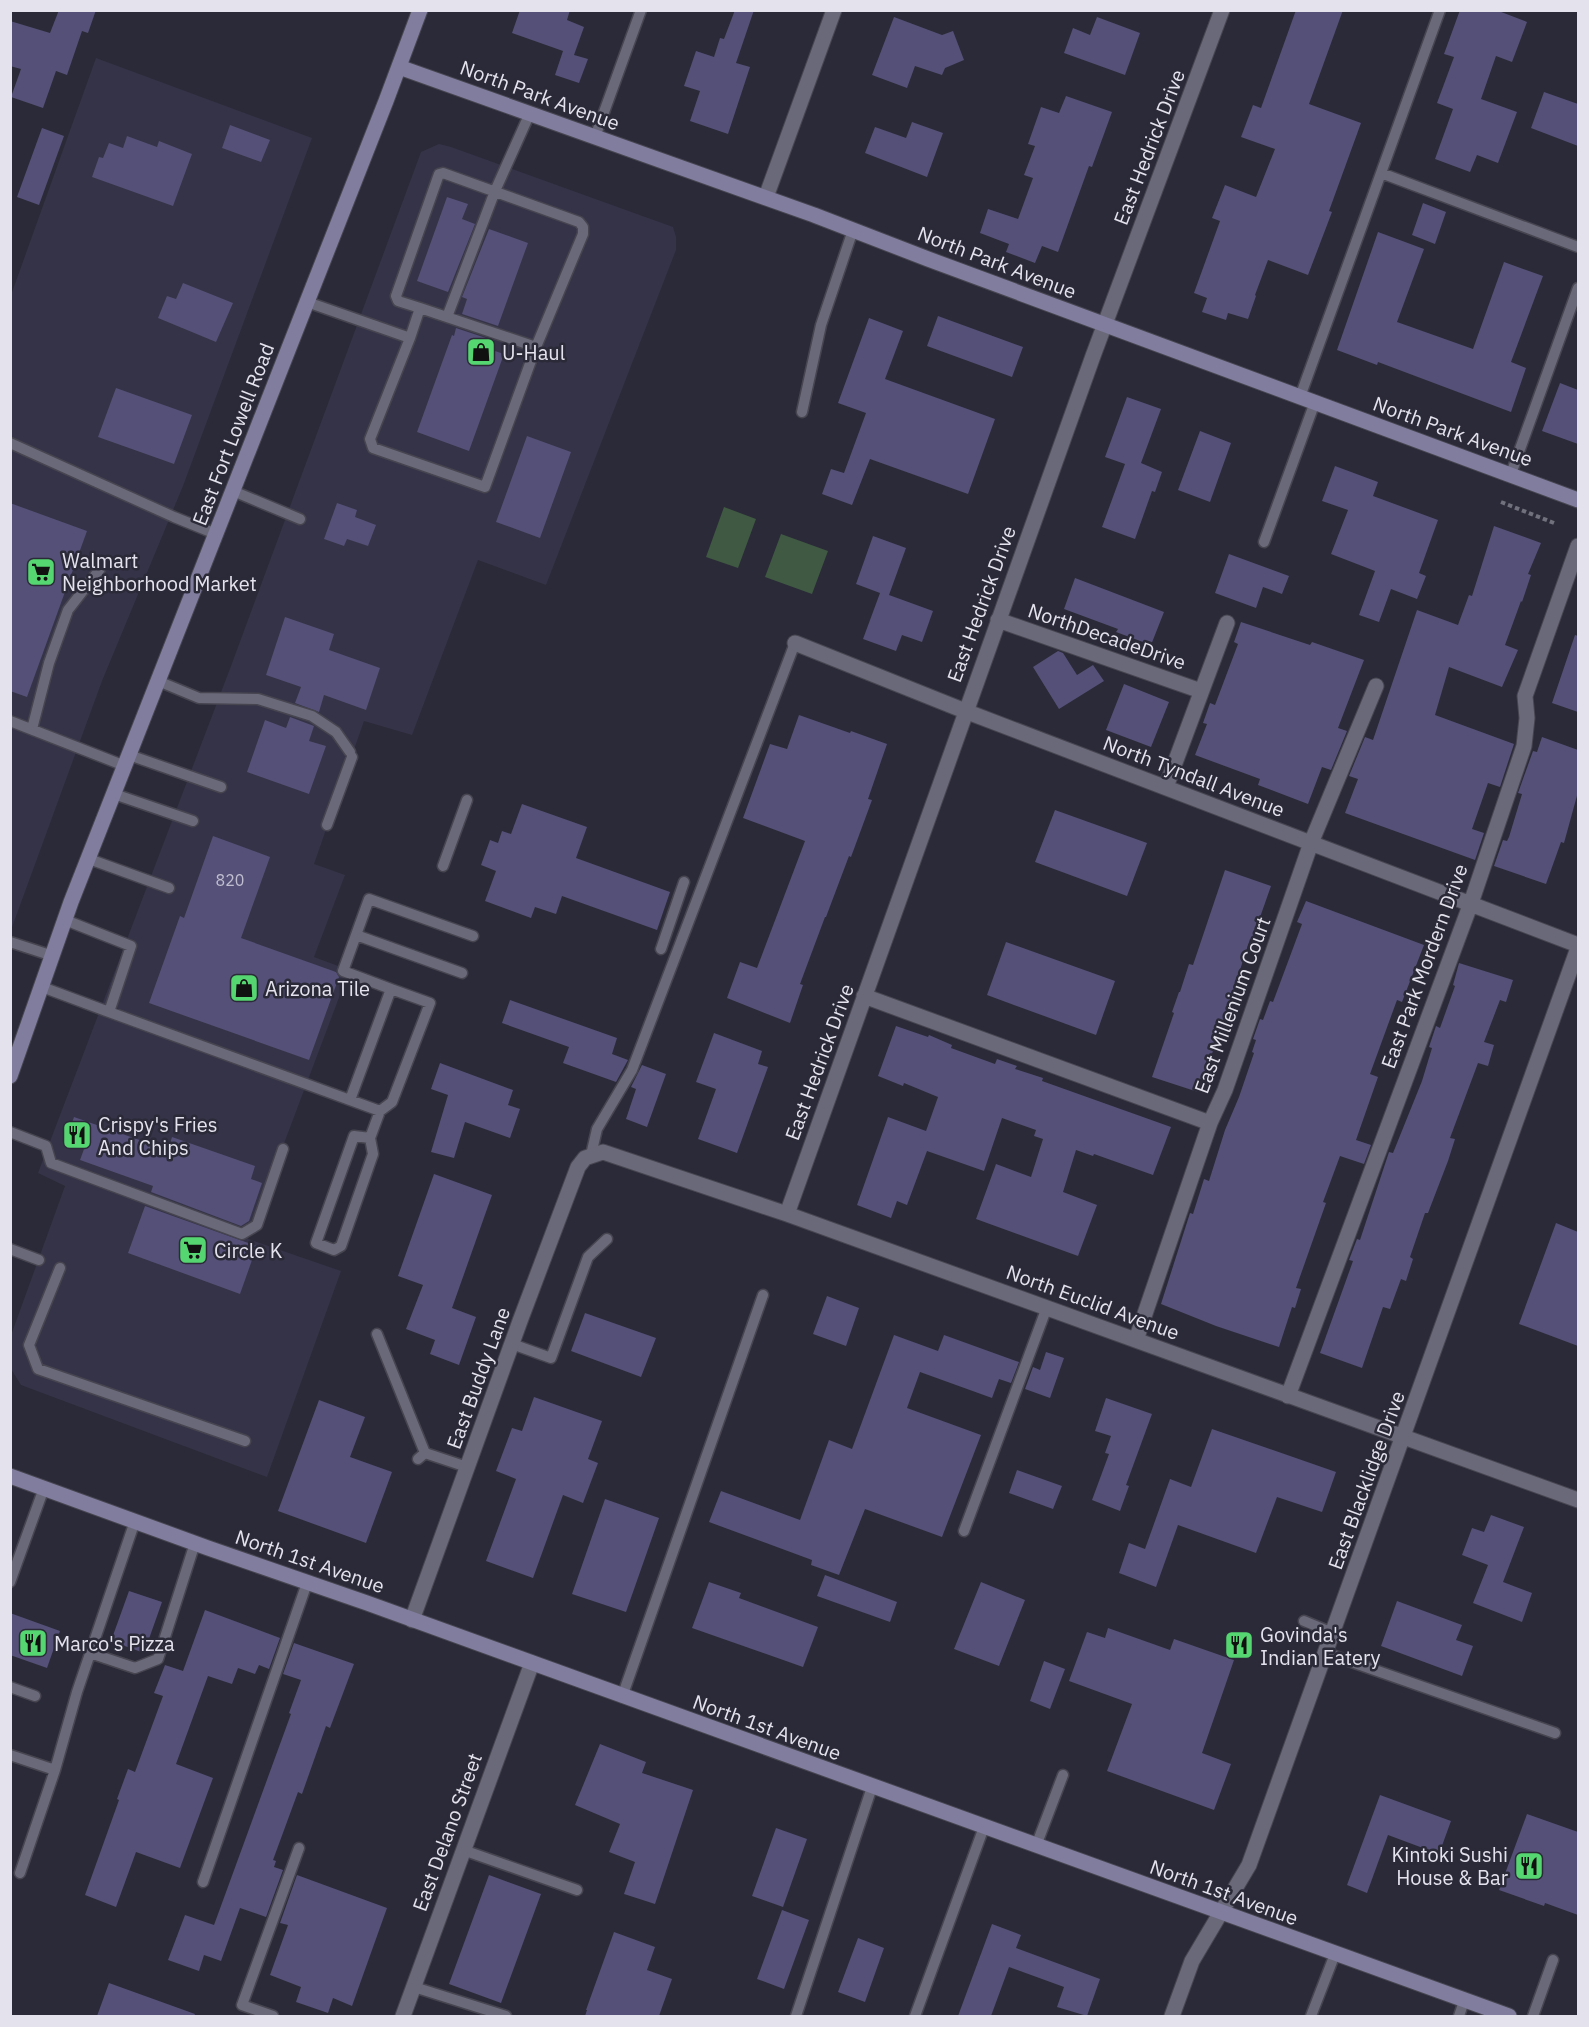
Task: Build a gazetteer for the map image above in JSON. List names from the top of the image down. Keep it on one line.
{"streets":{"main road":["North Park Avenue","East Fort Lowell Road","North 1st Avenue"],"street":["East Hedrick Drive","NorthDecadeDrive","North Tyndall Avenue","East Park Mordern Drive","East Millenium Court","North Euclid Avenue","East Buddy Lane","East Blacklidge Drive","East Delano Street"]},"crossings":[["North Park Avenue","East Hedrick Drive"],["North Park Avenue","East Fort Lowell Road"],["East Hedrick Drive","NorthDecadeDrive"],["East Hedrick Drive","North Tyndall Avenue"],["East Hedrick Drive","North Euclid Avenue"],["North Tyndall Avenue","East Park Mordern Drive"],["North Tyndall Avenue","East Millenium Court"],["North Tyndall Avenue","East Blacklidge Drive"],["East Park Mordern Drive","North Euclid Avenue"],["East Millenium Court","North Euclid Avenue"],["North Euclid Avenue","East Buddy Lane"],["North Euclid Avenue","East Blacklidge Drive"],["East Buddy Lane","North 1st Avenue"],["East Blacklidge Drive","North 1st Avenue"],["North 1st Avenue","East Delano Street"]],"places":{"shop":["U-Haul","Arizona Tile"],"supermarket":["Walmart Neighborhood Market","Circle K"],"restaurant":["Crispy's Fries And Chips","Marco's Pizza","Govinda's Indian Eatery","Kintoki Sushi House & Bar"]},"house_numbers":["820"]}
